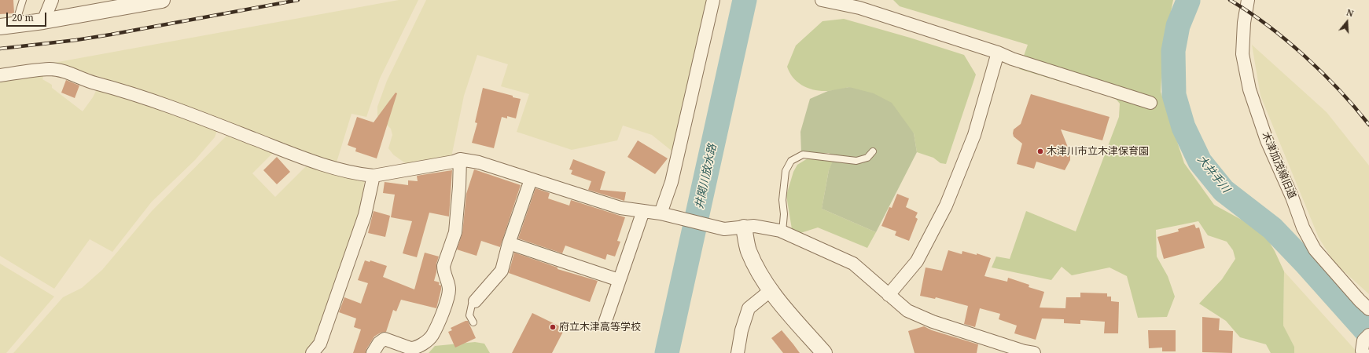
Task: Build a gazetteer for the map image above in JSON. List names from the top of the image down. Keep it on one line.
{"streets":{"street":["木津加茂線旧道"]},"water":["大井手川","井関川放水路"],"places":["木津川市立木津保育園","府立木津高等学校"],"scale_bar":"20 m","north":"top"}
